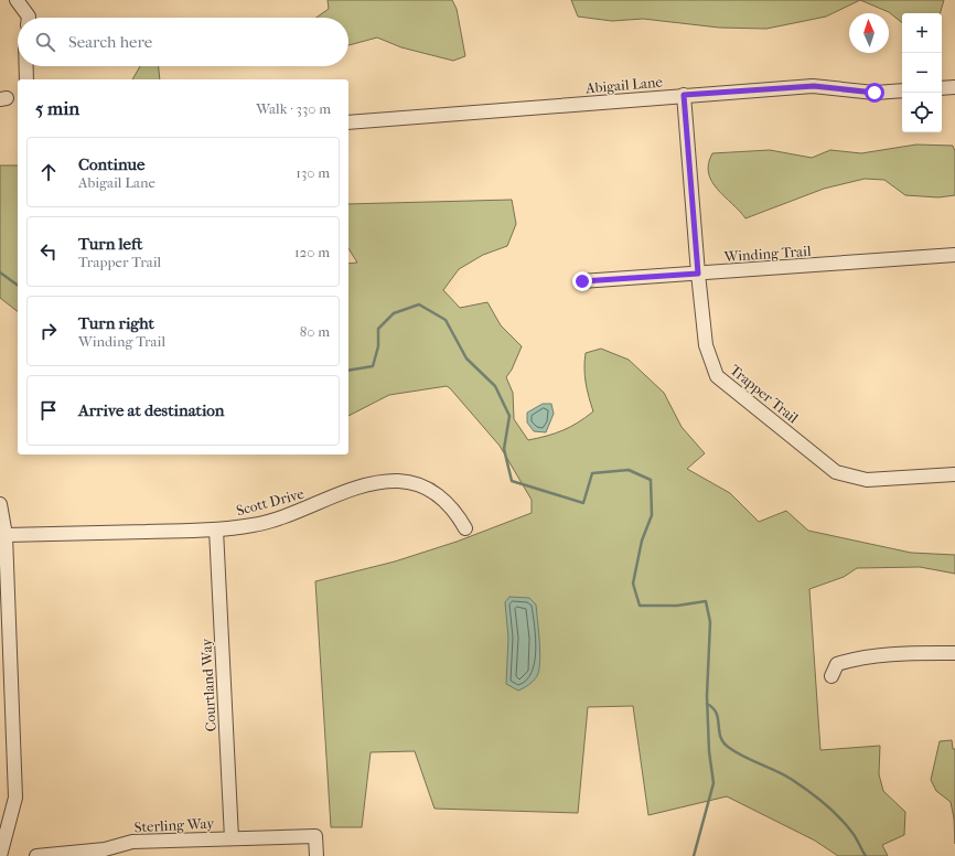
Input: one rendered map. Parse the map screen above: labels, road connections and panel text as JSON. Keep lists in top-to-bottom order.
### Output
{
  "streets": {
    "street": [
      "Abigail Lane",
      "Winding Trail",
      "Trapper Trail",
      "Scott Drive",
      "Courtland Way",
      "Sterling Way"
    ]
  },
  "crossings": [
    ["Abigail Lane", "Trapper Trail"],
    ["Winding Trail", "Trapper Trail"],
    ["Scott Drive", "Courtland Way"],
    ["Courtland Way", "Sterling Way"]
  ],
  "north": "top",
  "page": {
    "map_buttons": ["+", "−"],
    "search": "Search here",
    "heading": ["5 min", "Walk · 330 m"],
    "list": [
      ["Continue", "Abigail Lane", "130 m"],
      ["Turn left", "Trapper Trail", "120 m"],
      ["Turn right", "Winding Trail", "80 m"],
      "Arrive at destination"
    ]
  }
}
